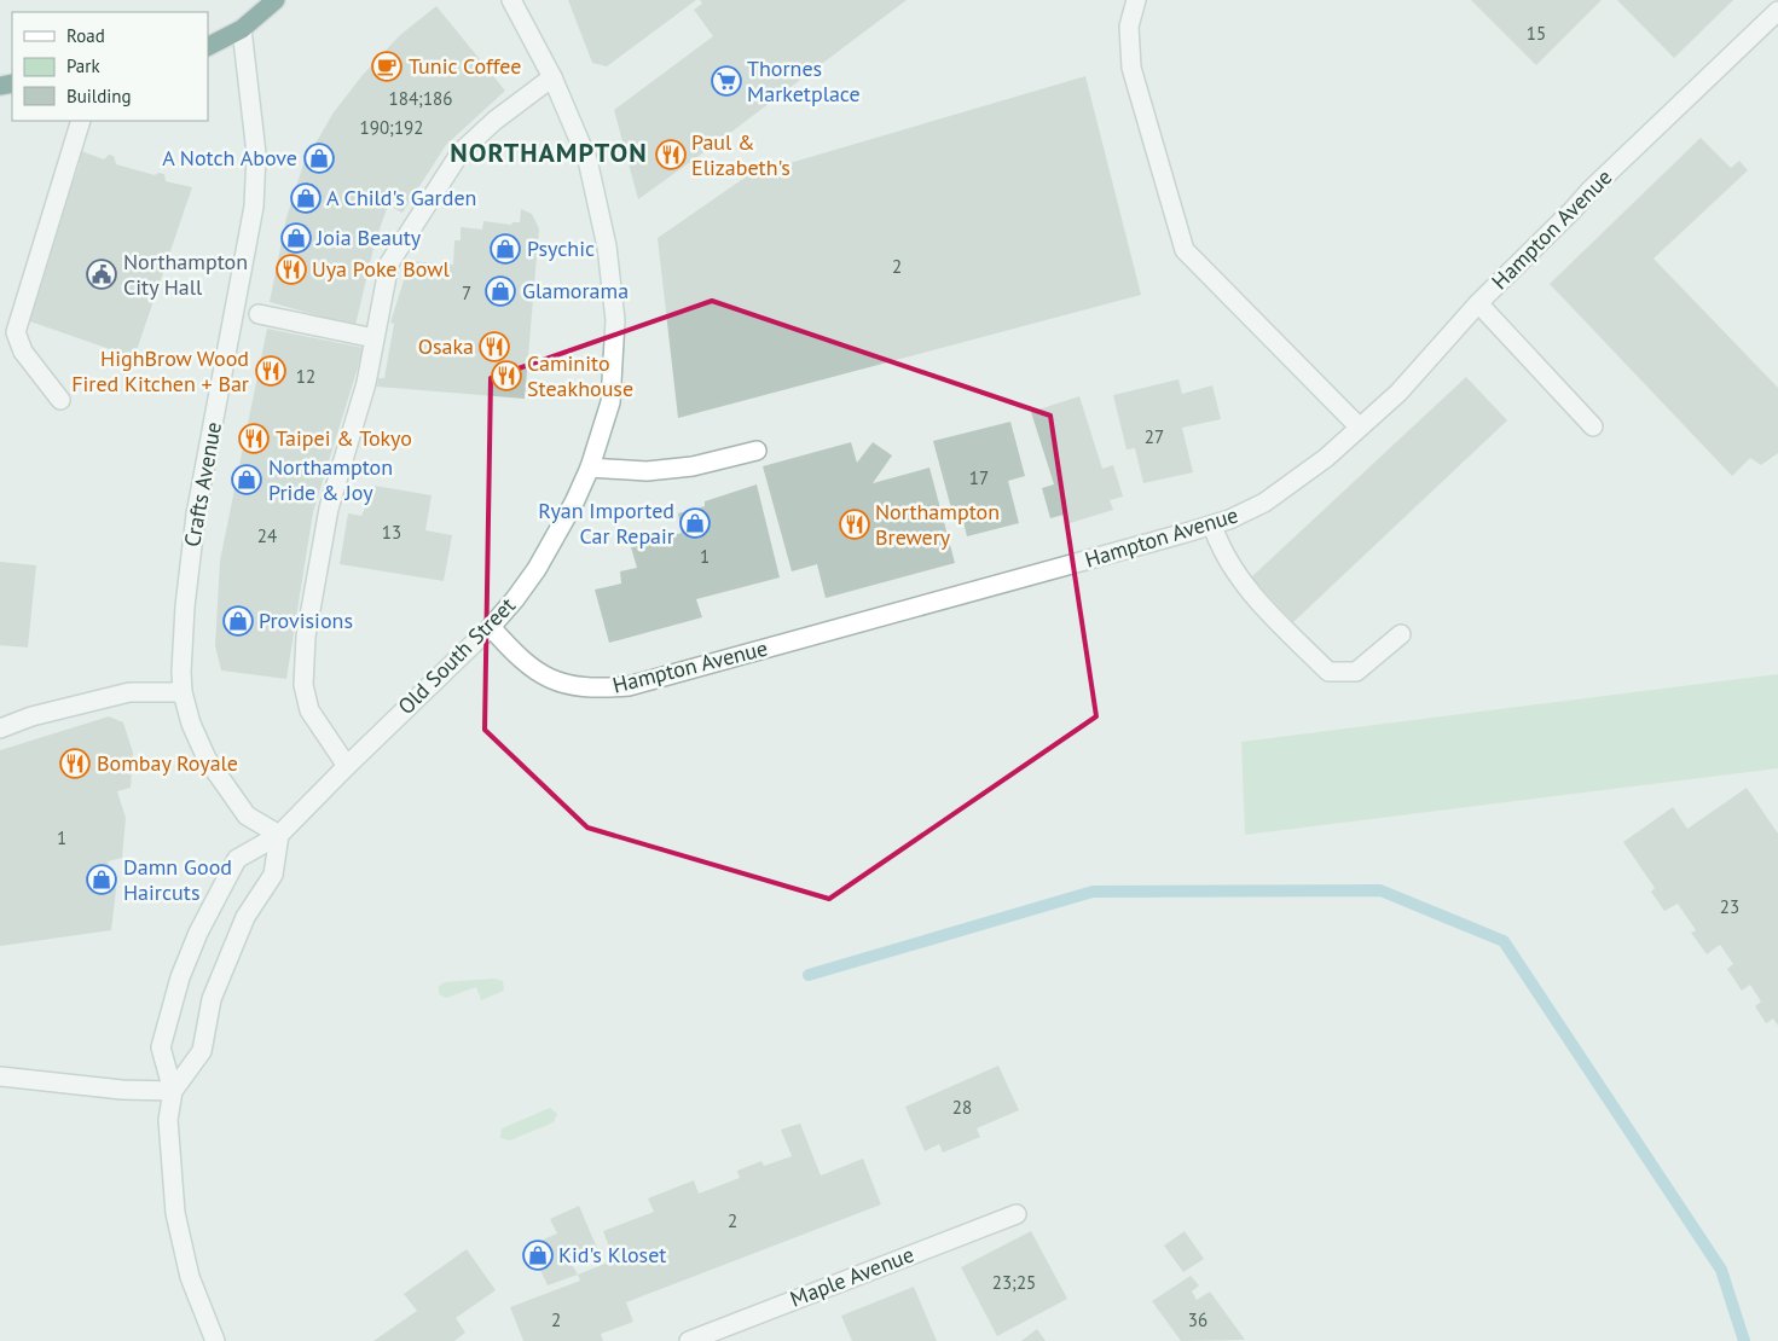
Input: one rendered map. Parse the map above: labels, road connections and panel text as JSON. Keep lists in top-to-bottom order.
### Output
{
  "streets": {
    "street": [
      "Hampton Avenue",
      "Crafts Avenue",
      "Old South Street",
      "Maple Avenue"
    ]
  },
  "crossings": [
    ["Hampton Avenue", "Old South Street"],
    ["Crafts Avenue", "Old South Street"]
  ],
  "districts": ["NORTHAMPTON"],
  "places": {
    "cafe": ["Tunic Coffee"],
    "supermarket": ["Thornes Marketplace"],
    "restaurant": [
      "Paul & Elizabeth's",
      "Uya Poke Bowl",
      "Osaka",
      "HighBrow Wood Fired Kitchen + Bar",
      "Caminito Steakhouse",
      "Taipei & Tokyo",
      "Northampton Brewery",
      "Bombay Royale"
    ],
    "shop": [
      "A Notch Above",
      "A Child's Garden",
      "Joia Beauty",
      "Psychic",
      "Glamorama",
      "Northampton Pride & Joy",
      "Ryan Imported Car Repair",
      "Provisions",
      "Damn Good Haircuts",
      "Kid's Kloset"
    ],
    "public building": ["Northampton City Hall"]
  },
  "house_numbers": [
    "15",
    "184;186",
    "190;192",
    "2",
    "7",
    "12",
    "27",
    "17",
    "13",
    "24",
    "1",
    "1",
    "23",
    "28",
    "2",
    "23;25",
    "2",
    "36"
  ],
  "legend": ["Road", "Park", "Building"]
}
